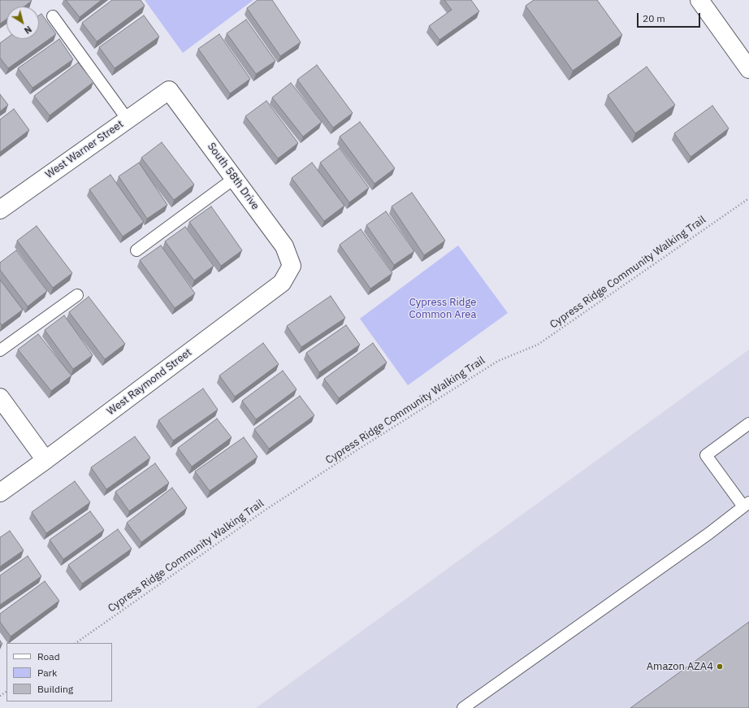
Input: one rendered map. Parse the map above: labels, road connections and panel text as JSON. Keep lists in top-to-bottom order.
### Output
{
  "streets": {
    "street": ["West Warner Street", "South 58th Drive", "West Raymond Street"],
    "path": ["Cypress Ridge Community Walking Trail"]
  },
  "crossings": [
    ["West Warner Street", "South 58th Drive"],
    ["South 58th Drive", "West Raymond Street"]
  ],
  "parks": ["Cypress Ridge Common Area"],
  "places": ["Amazon AZA4"],
  "legend": ["Road", "Park", "Building"],
  "scale_bar": "20 m",
  "north": "bottom right"
}
